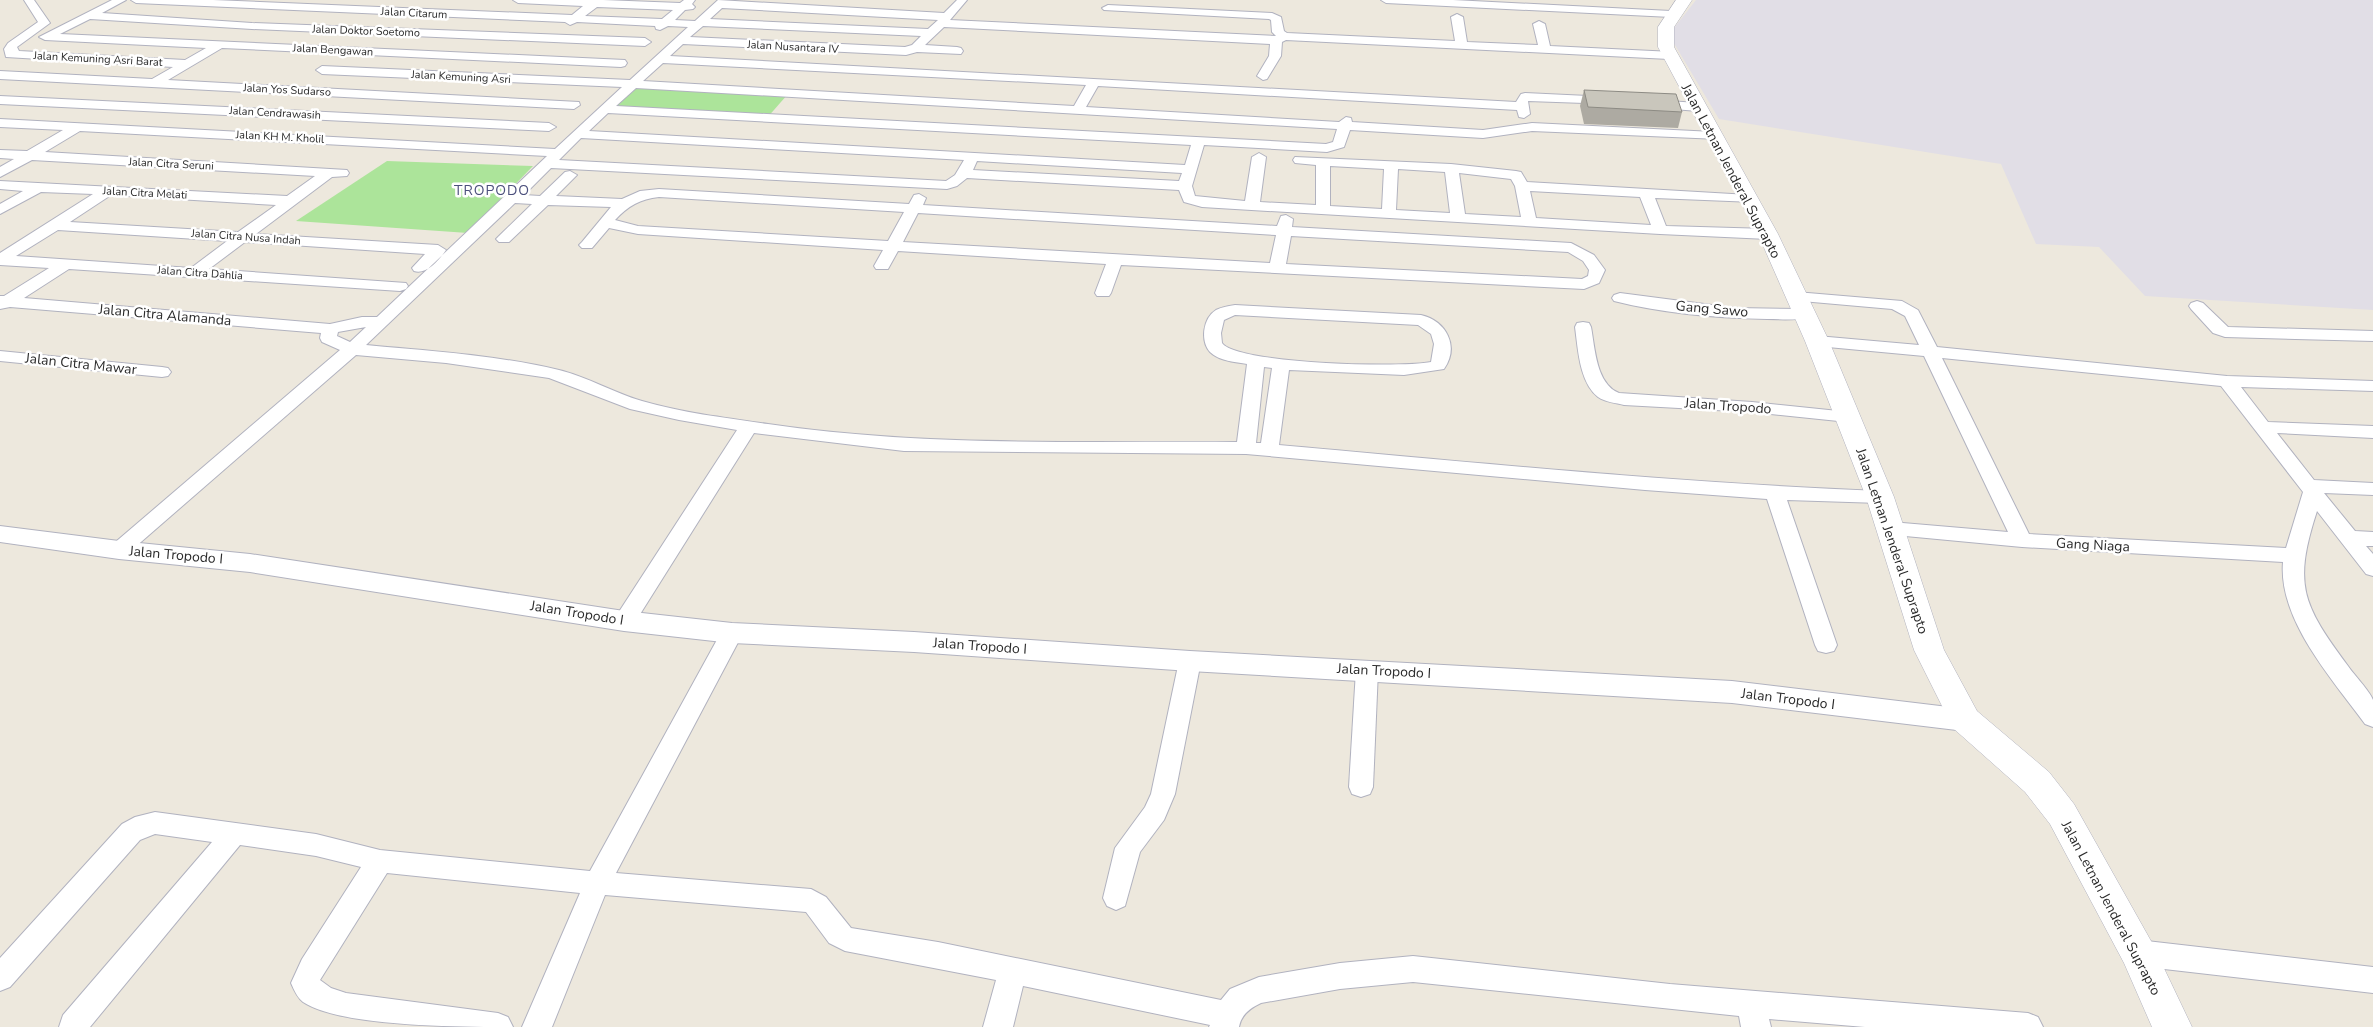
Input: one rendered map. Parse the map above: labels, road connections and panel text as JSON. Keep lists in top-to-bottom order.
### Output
{
  "streets": {
    "main road": ["Jalan Letnan Jenderal Suprapto"],
    "street": [
      "Jalan Citarum",
      "Jalan Doktor Soetomo",
      "Jalan Nusantara IV",
      "Jalan Bengawan",
      "Jalan Kemuning Asri Barat",
      "Jalan Kemuning Asri",
      "Jalan Yos Sudarso",
      "Jalan Cendrawasih",
      "Jalan KH M. Kholil",
      "Jalan Citra Seruni",
      "Jalan Citra Melati",
      "Jalan Citra Nusa Indah",
      "Jalan Citra Dahlia",
      "Gang Sawo",
      "Jalan Citra Alamanda",
      "Jalan Citra Mawar",
      "Jalan Tropodo",
      "Gang Niaga",
      "Jalan Tropodo I"
    ]
  },
  "crossings": [
    ["Jalan Citra Seruni", "Jalan Citra Melati"],
    ["Jalan Letnan Jenderal Suprapto", "Gang Sawo"],
    ["Jalan Letnan Jenderal Suprapto", "Jalan Tropodo"],
    ["Jalan Letnan Jenderal Suprapto", "Gang Niaga"],
    ["Jalan Letnan Jenderal Suprapto", "Jalan Tropodo I"],
    ["Jalan Citra Nusa Indah", "Jalan Citra Dahlia"],
    ["Gang Sawo", "Gang Niaga"]
  ],
  "districts": ["TROPODO"]
}
